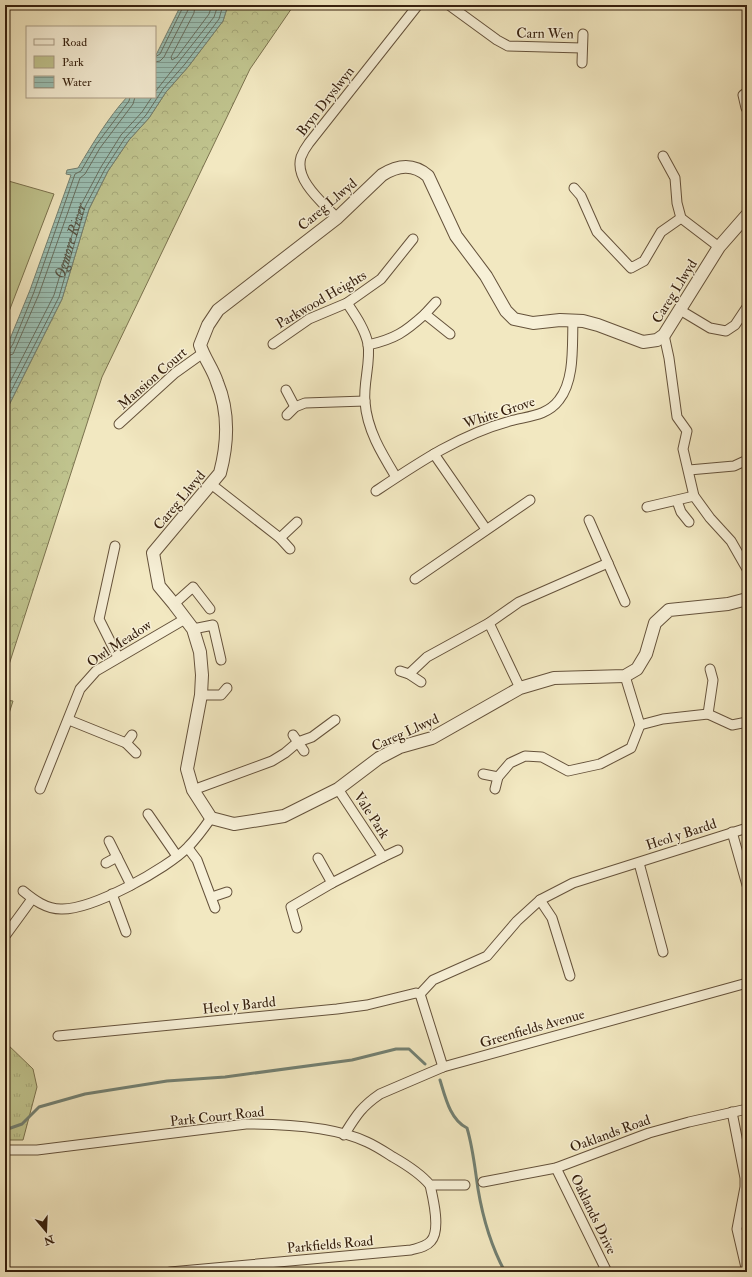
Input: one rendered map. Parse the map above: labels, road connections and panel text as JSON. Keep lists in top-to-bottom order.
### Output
{
  "streets": {
    "street": [
      "Carn Wen",
      "Bryn Dryslwyn",
      "Careg Llwyd",
      "Parkwood Heights",
      "Mansion Court",
      "White Grove",
      "Owl Meadow",
      "Vale Park",
      "Heol y Bardd",
      "Greenfields Avenue",
      "Park Court Road",
      "Oaklands Road",
      "Oaklands Drive",
      "Parkfields Road"
    ]
  },
  "crossings": [
    ["Bryn Dryslwyn", "Careg Llwyd"],
    ["Careg Llwyd", "Mansion Court"],
    ["Careg Llwyd", "White Grove"],
    ["Careg Llwyd", "Owl Meadow"],
    ["Careg Llwyd", "Vale Park"],
    ["Greenfields Avenue", "Park Court Road"],
    ["Park Court Road", "Parkfields Road"],
    ["Oaklands Road", "Oaklands Drive"]
  ],
  "water": ["Ogmore River"],
  "legend": ["Road", "Park", "Water"],
  "north": "bottom"
}
